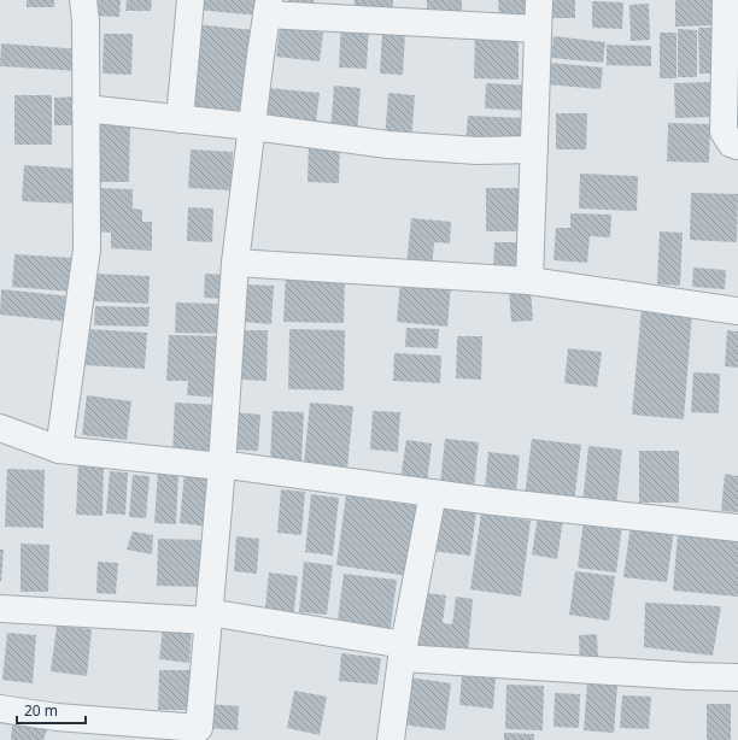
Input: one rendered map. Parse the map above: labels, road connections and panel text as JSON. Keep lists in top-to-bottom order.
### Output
{
  "scale_bar": "20 m"
}
